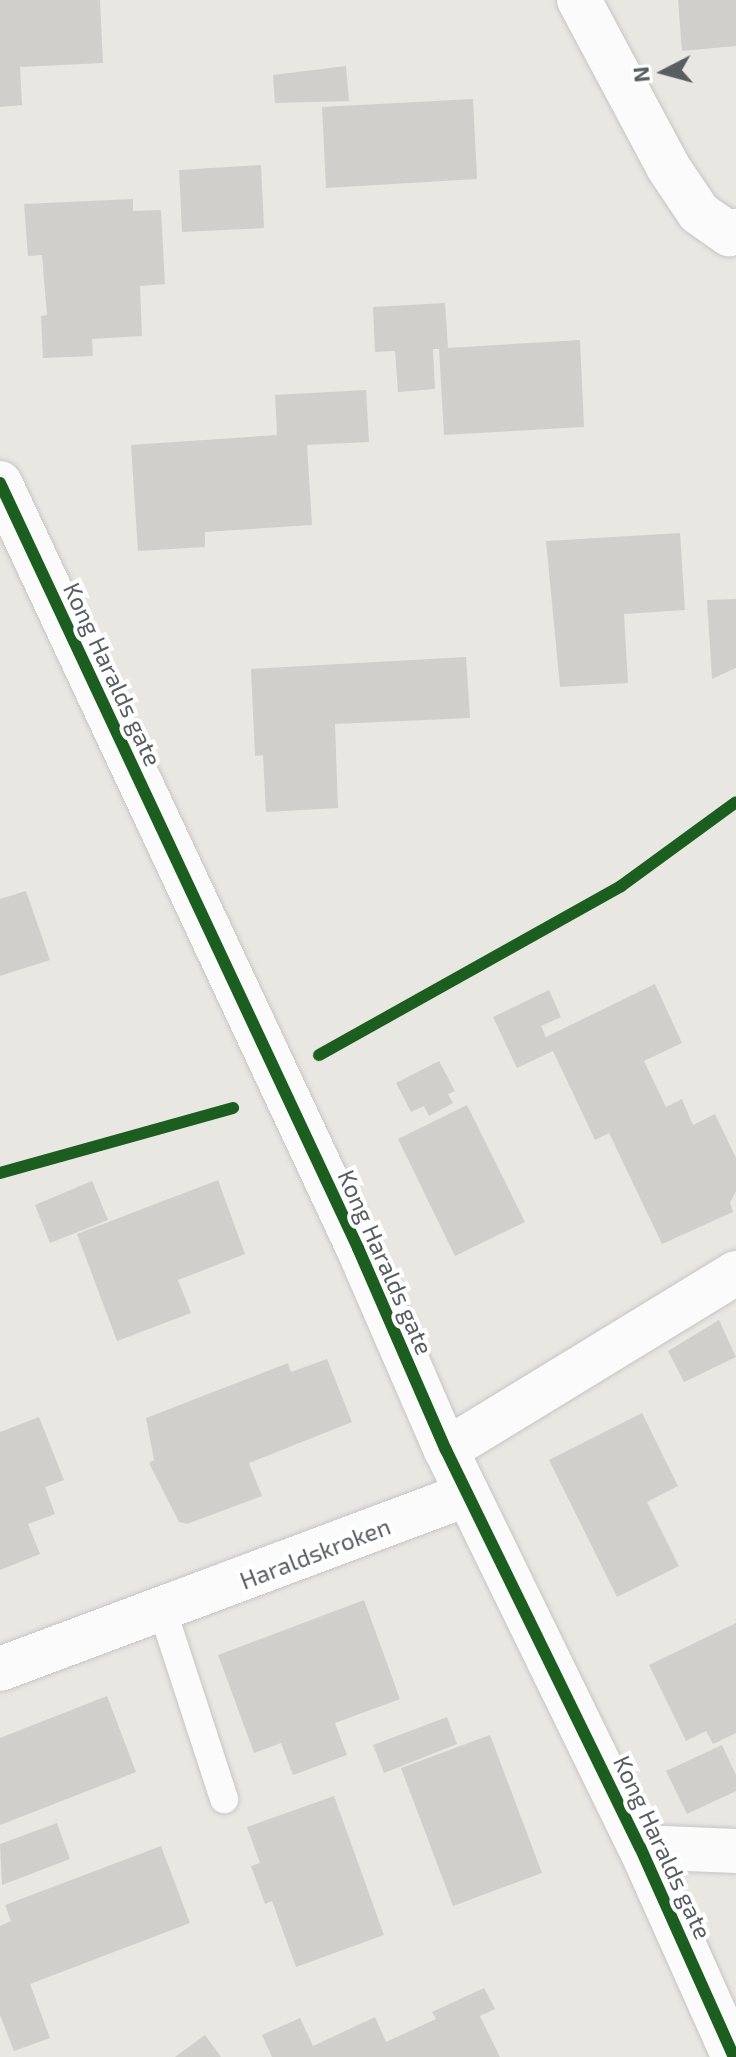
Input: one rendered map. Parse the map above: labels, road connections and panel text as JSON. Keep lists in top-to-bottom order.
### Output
{
  "streets": {
    "street": ["Kong Haralds gate", "Haraldskroken"]
  },
  "crossings": [
    ["Kong Haralds gate", "Haraldskroken"]
  ],
  "north": "left"
}
